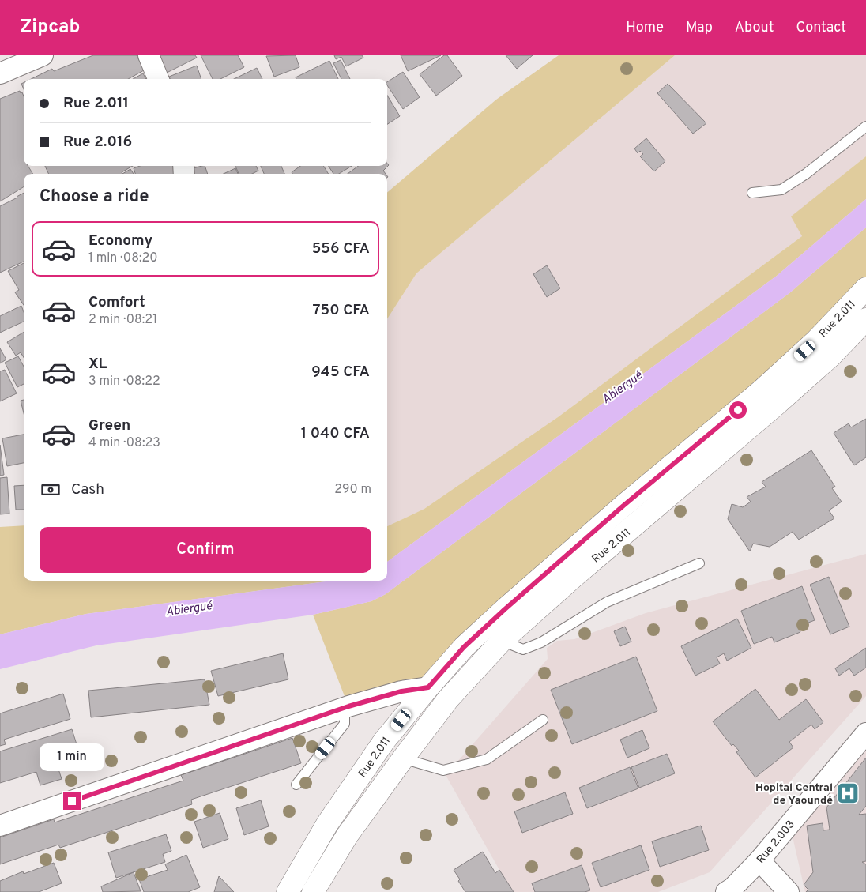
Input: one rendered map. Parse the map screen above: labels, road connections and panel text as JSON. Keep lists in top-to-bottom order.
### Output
{
  "streets": {
    "street": ["Rue 2.011", "Rue 2.003"]
  },
  "water": ["Abiergué"],
  "places": {
    "hospital": ["Hopital Central de Yaoundé"]
  },
  "page": {
    "header": "Zipcab",
    "nav": [
      "Home",
      "Map",
      "About",
      "Contact"
    ],
    "banner": ["Rue 2.011", "Rue 2.016"],
    "heading": "Choose a ride",
    "list": [
      {
        "name": "Economy",
        "note": "1 min · 08:20",
        "value": "556 CFA"
      },
      {
        "name": "Comfort",
        "note": "2 min · 08:21",
        "value": "750 CFA"
      },
      {
        "name": "XL",
        "note": "3 min · 08:22",
        "value": "945 CFA"
      },
      {
        "name": "Green",
        "note": "4 min · 08:23",
        "value": "1 040 CFA"
      }
    ],
    "pay": ["Cash", "290 m"],
    "buttons": "Confirm",
    "bubble": "1 min"
  }
}
